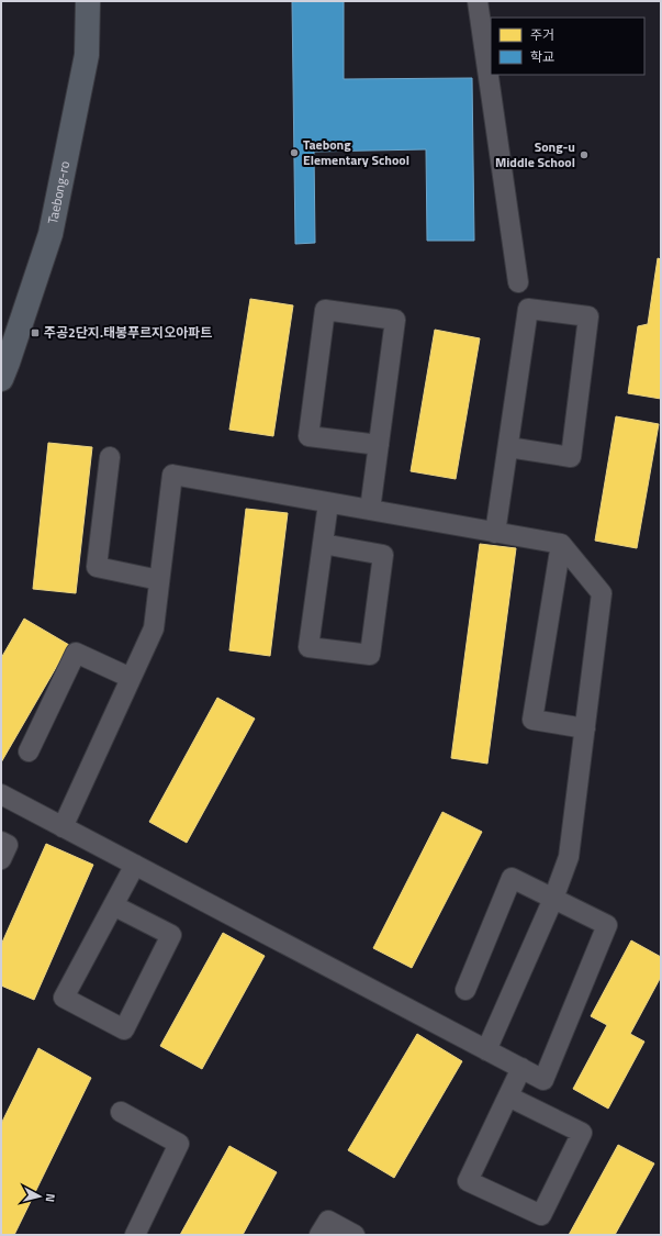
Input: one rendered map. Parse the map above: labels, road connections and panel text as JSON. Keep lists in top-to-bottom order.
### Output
{
  "streets": {
    "main road": ["Taebong-ro"]
  },
  "places": {
    "other": ["Taebong Elementary School", "Song-u Middle School"],
    "transit": ["주공2단지.태봉푸르지오아파트"]
  },
  "legend": ["주거", "학교"],
  "north": "right"
}
